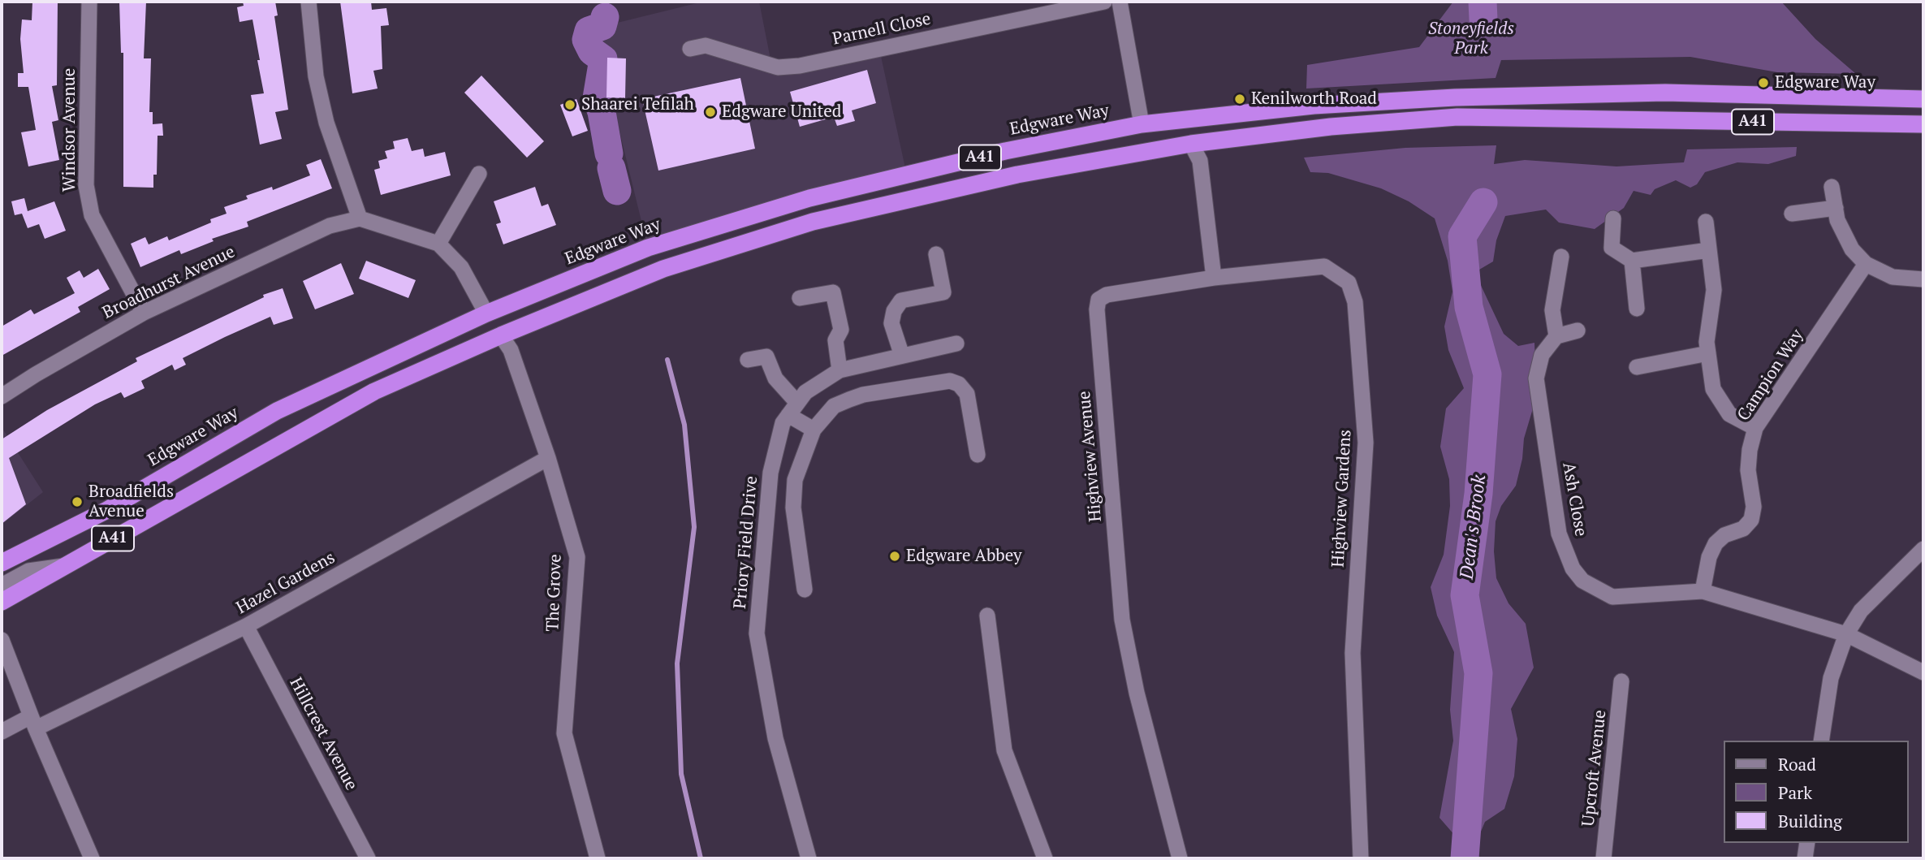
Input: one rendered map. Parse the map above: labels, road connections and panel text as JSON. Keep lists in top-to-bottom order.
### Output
{
  "streets": {
    "highway": ["Edgware Way", "A41"],
    "street": [
      "Parnell Close",
      "Windsor Avenue",
      "Broadhurst Avenue",
      "Campion Way",
      "Highview Avenue",
      "Highview Gardens",
      "Ash Close",
      "Priory Field Drive",
      "Hazel Gardens",
      "The Grove",
      "Hillcrest Avenue",
      "Upcroft Avenue"
    ]
  },
  "crossings": [
    ["A41", "The Grove"],
    ["Windsor Avenue", "Broadhurst Avenue"],
    ["Campion Way", "Ash Close"],
    ["Highview Avenue", "Highview Gardens"],
    ["Hazel Gardens", "The Grove"],
    ["Hazel Gardens", "Hillcrest Avenue"]
  ],
  "water": ["Dean's Brook"],
  "parks": ["Stoneyfields Park"],
  "places": [
    "Edgware Way",
    "Kenilworth Road",
    "Shaarei Tefilah",
    "Edgware United",
    "Broadfields Avenue",
    "Edgware Abbey"
  ],
  "legend": ["Road", "Park", "Building"]
}
